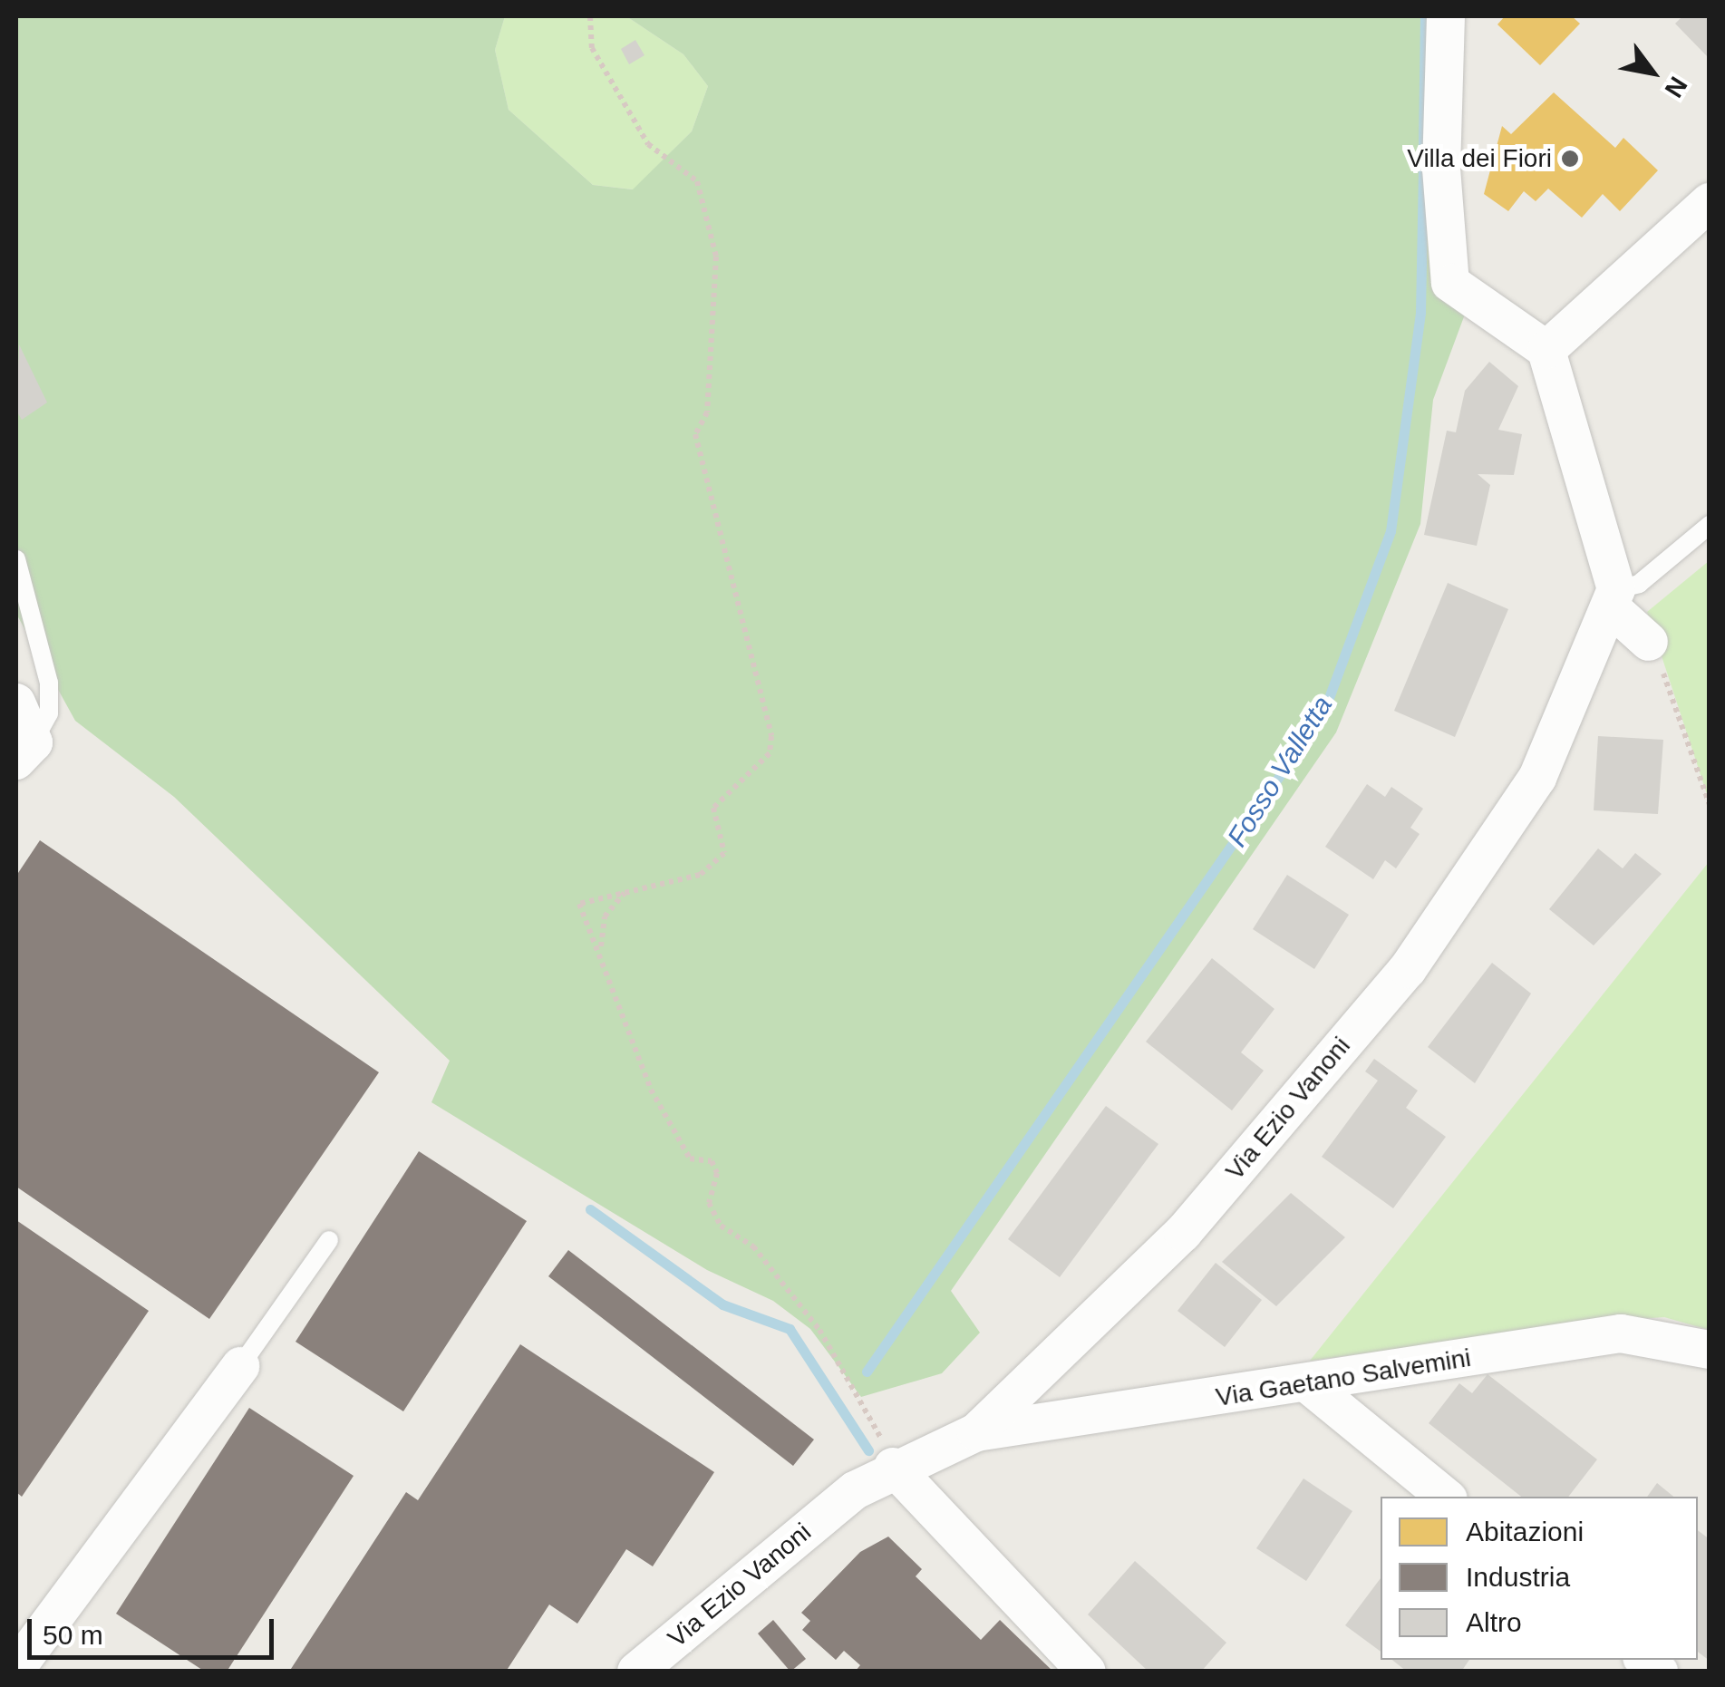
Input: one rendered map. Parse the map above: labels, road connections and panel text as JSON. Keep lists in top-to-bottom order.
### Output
{
  "streets": {
    "street": ["Via Ezio Vanoni", "Via Gaetano Salvemini"]
  },
  "crossings": [
    ["Via Ezio Vanoni", "Via Gaetano Salvemini"]
  ],
  "water": ["Fosso Valletta"],
  "places": ["Villa dei Fiori"],
  "legend": ["Abitazioni", "Industria", "Altro"],
  "scale_bar": "50 m",
  "north": "bottom right"
}
